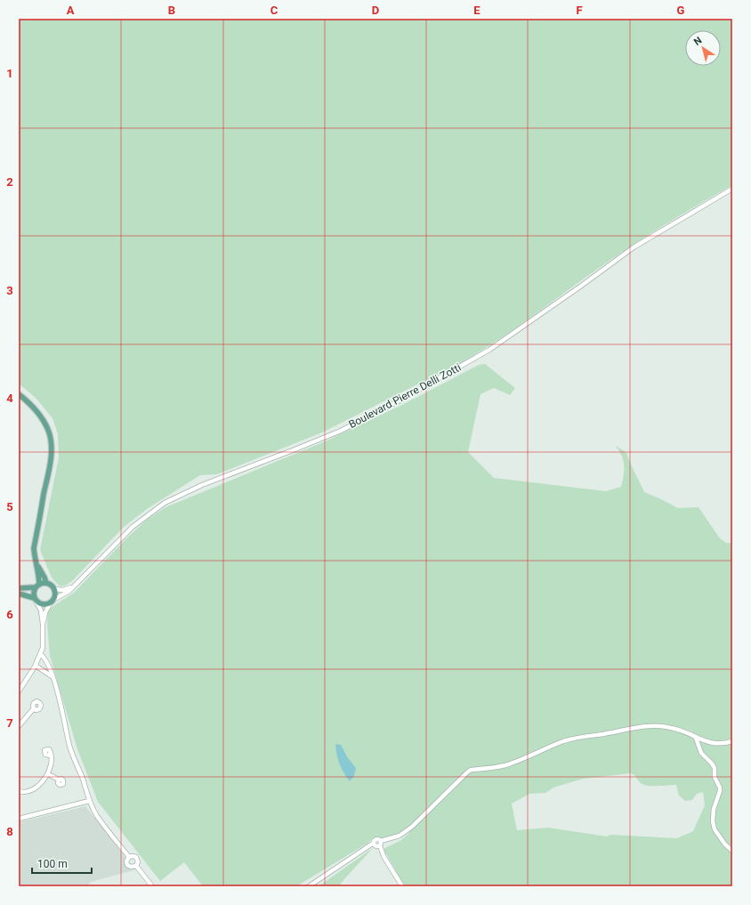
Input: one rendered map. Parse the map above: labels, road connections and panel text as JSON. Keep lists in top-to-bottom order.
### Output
{
  "streets": {
    "street": ["Boulevard Pierre Delli Zotti"]
  },
  "scale_bar": "100 m",
  "north": "top left",
  "grid": {
    "columns": [
      "A",
      "B",
      "C",
      "D",
      "E",
      "F",
      "G"
    ],
    "rows": [
      "1",
      "2",
      "3",
      "4",
      "5",
      "6",
      "7",
      "8"
    ]
  }
}
